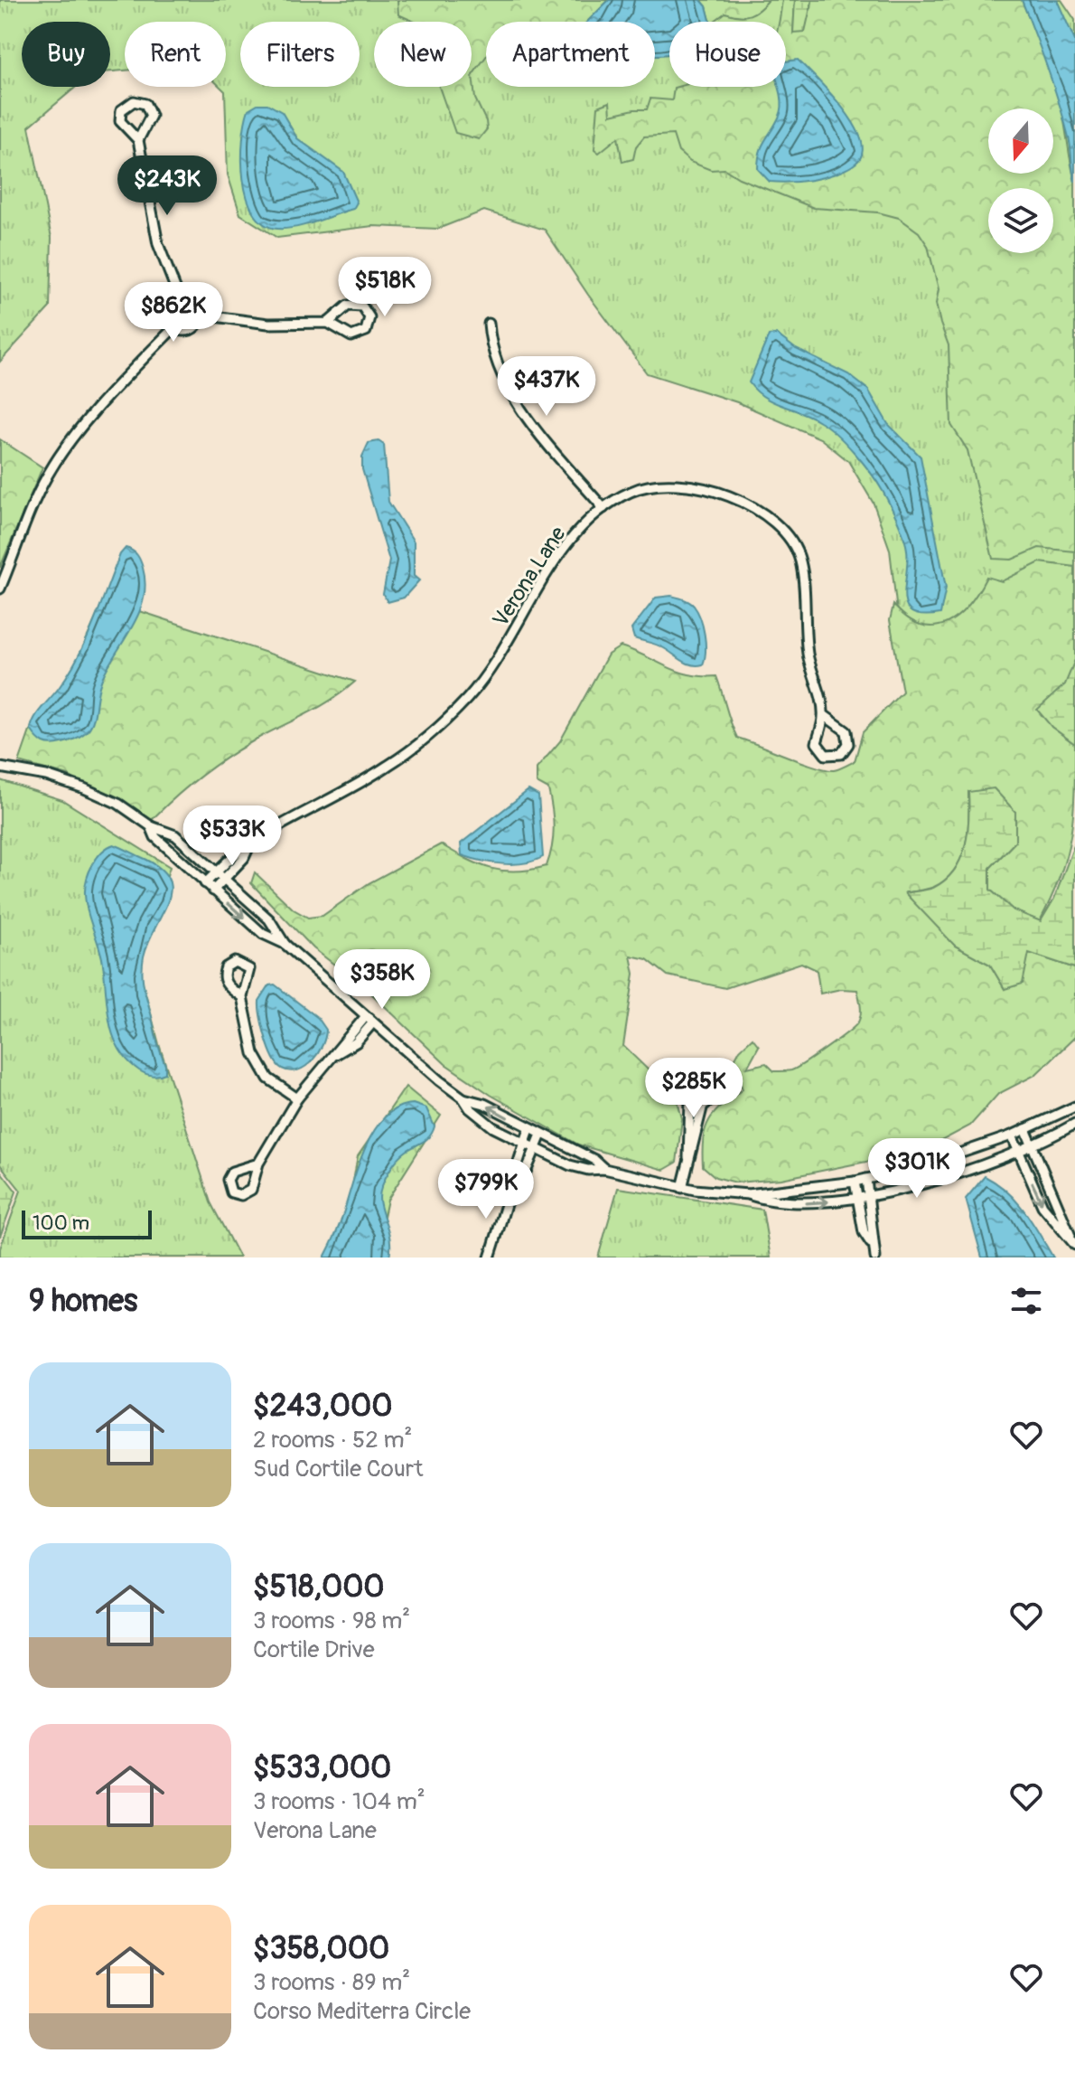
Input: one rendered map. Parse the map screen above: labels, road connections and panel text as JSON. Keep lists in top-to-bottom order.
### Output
{
  "streets": {
    "street": ["Verona Lane"]
  },
  "scale_bar": "100 m",
  "north": "bottom",
  "page": {
    "chip": [
      "Buy",
      "Rent",
      "Filters",
      "New",
      "Apartment",
      "House"
    ],
    "price": [
      "$243K",
      "$518K",
      "$862K",
      "$437K",
      "$533K",
      "$358K",
      "$285K",
      "$301K",
      "$799K"
    ],
    "scale": "100 m",
    "heading": "9 homes",
    "list": [
      {
        "name": "$243,000",
        "note": "2 rooms · 52 m² · Sud Cortile Court"
      },
      {
        "name": "$518,000",
        "note": "3 rooms · 98 m² · Cortile Drive"
      },
      {
        "name": "$533,000",
        "note": "3 rooms · 104 m² · Verona Lane"
      },
      {
        "name": "$358,000",
        "note": "3 rooms · 89 m² · Corso Mediterra Circle"
      }
    ]
  }
}
